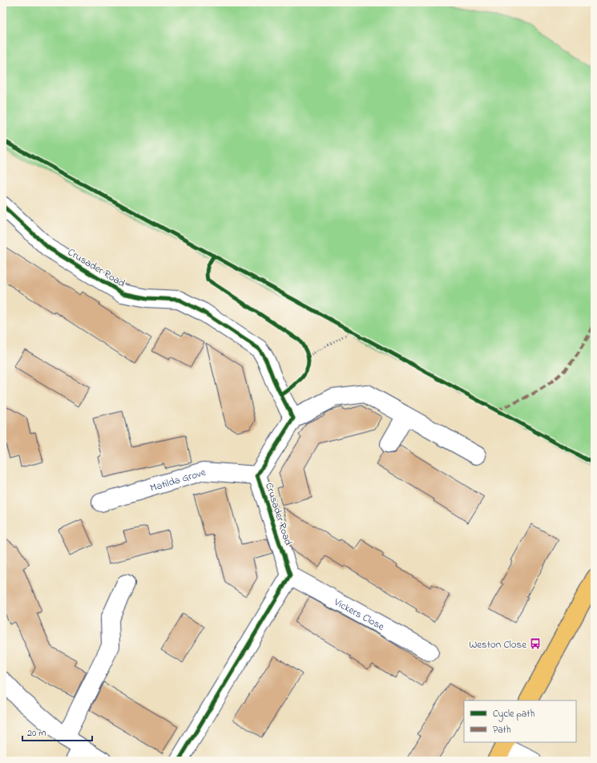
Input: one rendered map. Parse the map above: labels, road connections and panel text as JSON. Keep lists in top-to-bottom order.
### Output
{
  "streets": {
    "street": ["Crusader Road", "Matilda Grove", "Vickers Close"]
  },
  "crossings": [
    ["Crusader Road", "Matilda Grove"],
    ["Crusader Road", "Vickers Close"]
  ],
  "places": {
    "bus stop": ["Weston Close"]
  },
  "legend": ["Cycle path", "Path"],
  "scale_bar": "20 m"
}
